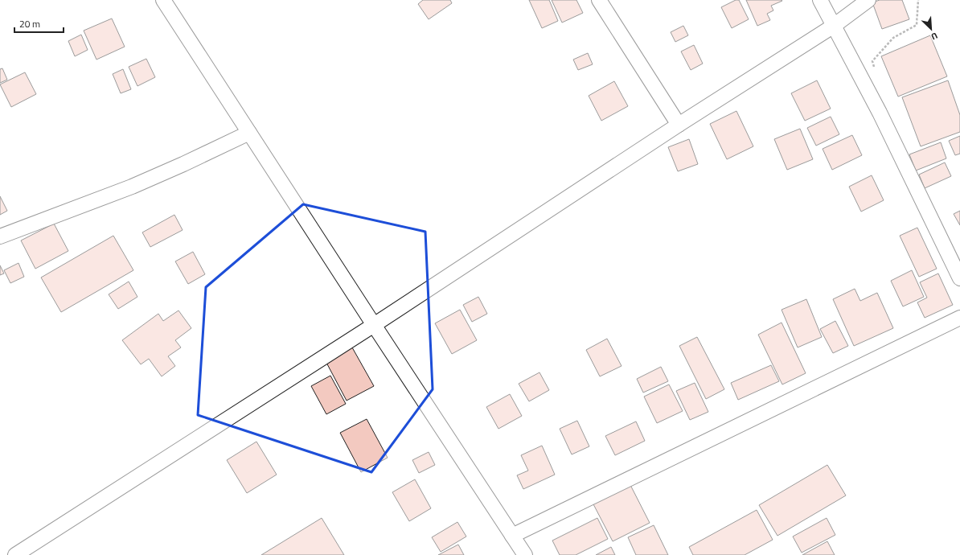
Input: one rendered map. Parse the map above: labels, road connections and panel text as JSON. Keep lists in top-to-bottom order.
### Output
{
  "scale_bar": "20 m",
  "north": "bottom right"
}
